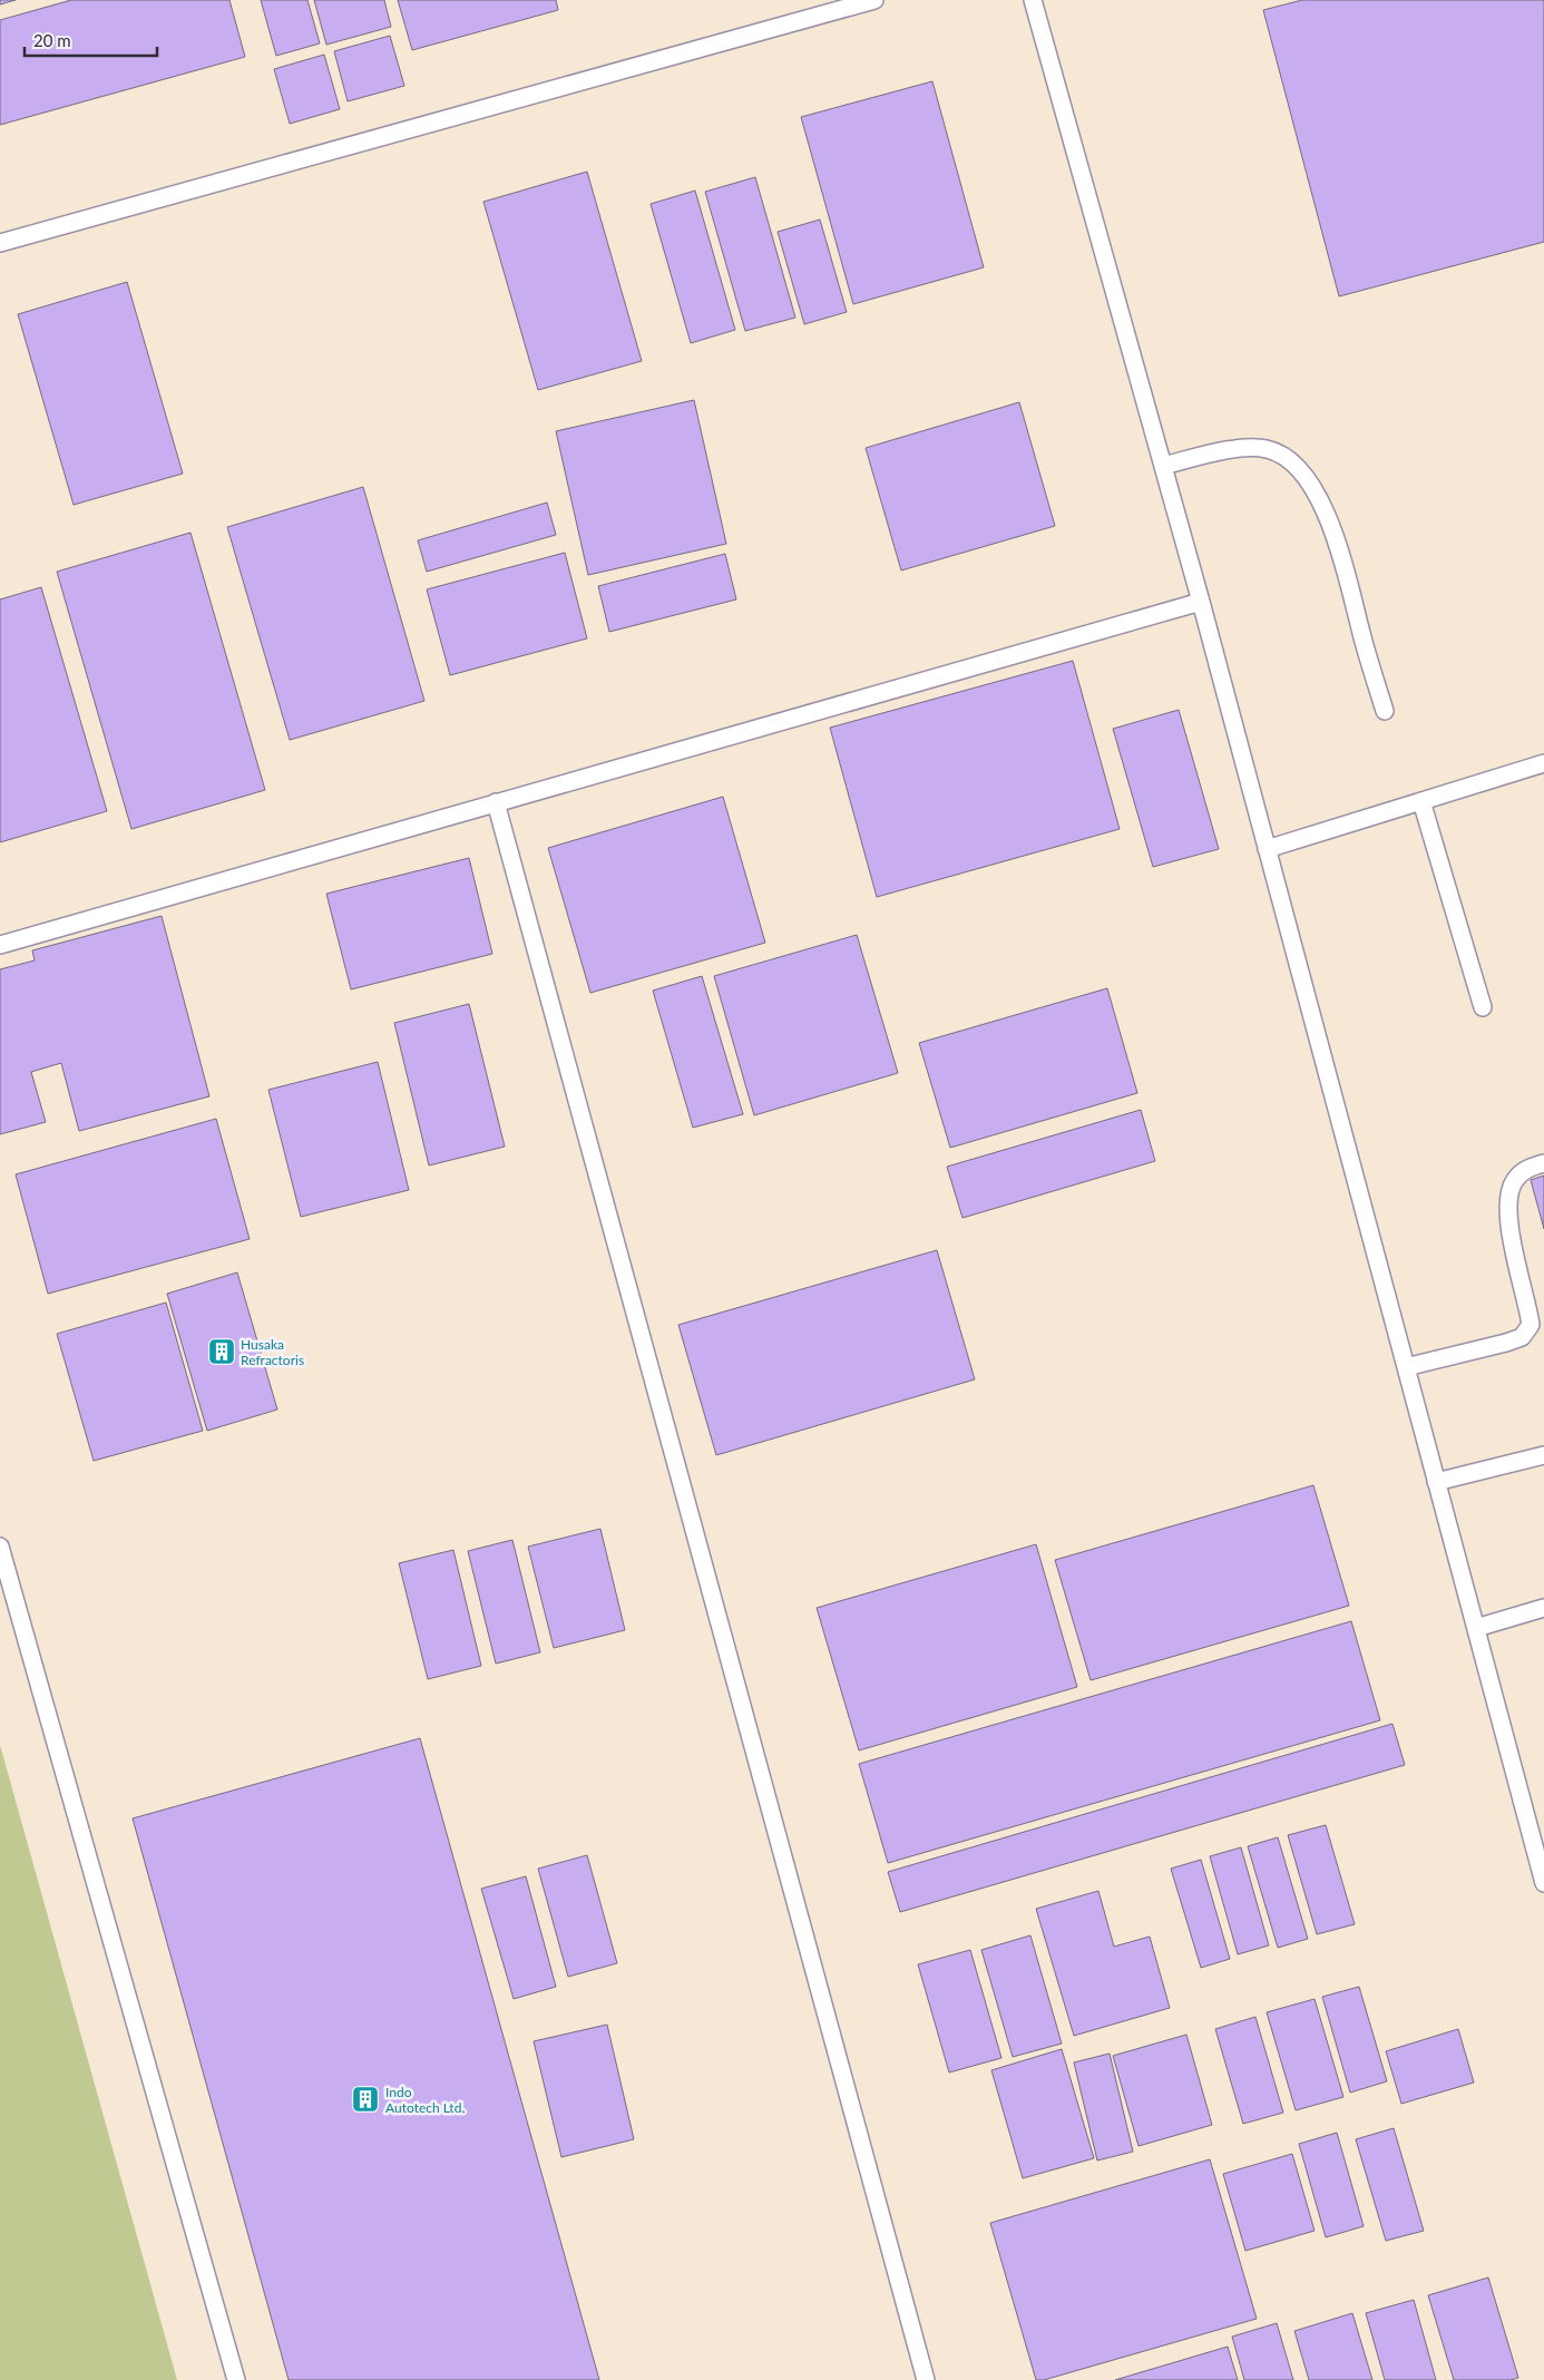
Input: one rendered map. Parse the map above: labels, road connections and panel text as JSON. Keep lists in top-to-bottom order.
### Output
{
  "places": {
    "building": ["Husaka Refractoris", "Indo Autotech Ltd."]
  },
  "scale_bar": "20 m"
}
